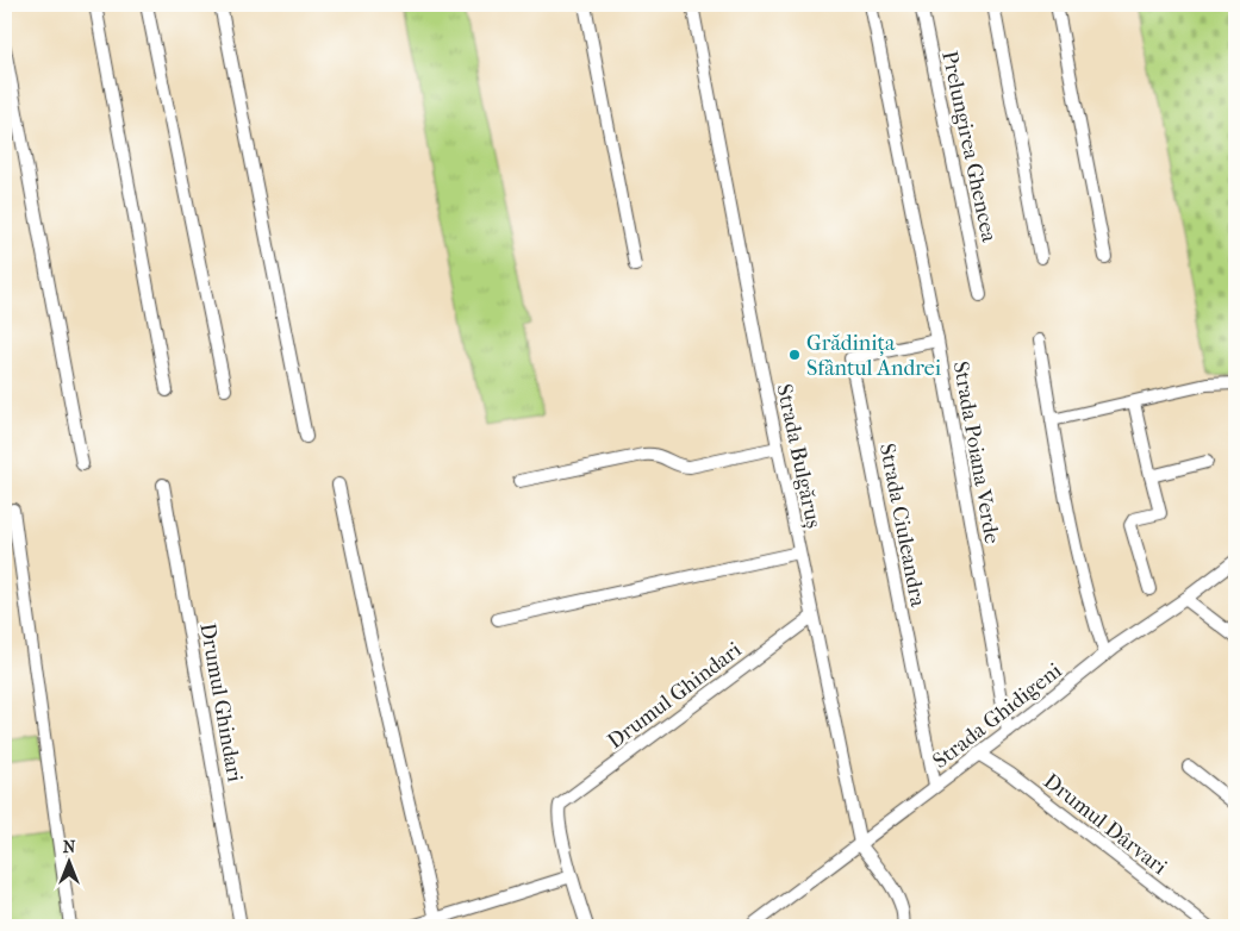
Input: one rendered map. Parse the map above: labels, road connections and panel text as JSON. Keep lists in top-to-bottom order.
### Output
{
  "streets": {
    "street": [
      "Prelungirea Ghencea",
      "Strada Poiana Verde",
      "Strada Bulgăruș",
      "Strada Ciuleandra",
      "Drumul Ghindari",
      "Strada Ghidigeni",
      "Drumul Dârvari"
    ]
  },
  "crossings": [
    ["Strada Poiana Verde", "Strada Ciuleandra"],
    ["Strada Poiana Verde", "Strada Ghidigeni"],
    ["Strada Bulgăruș", "Drumul Ghindari"],
    ["Strada Bulgăruș", "Strada Ghidigeni"],
    ["Strada Ciuleandra", "Strada Ghidigeni"],
    ["Strada Ghidigeni", "Drumul Dârvari"]
  ],
  "places": ["Grădinița Sfântul Andrei"],
  "north": "top"
}
